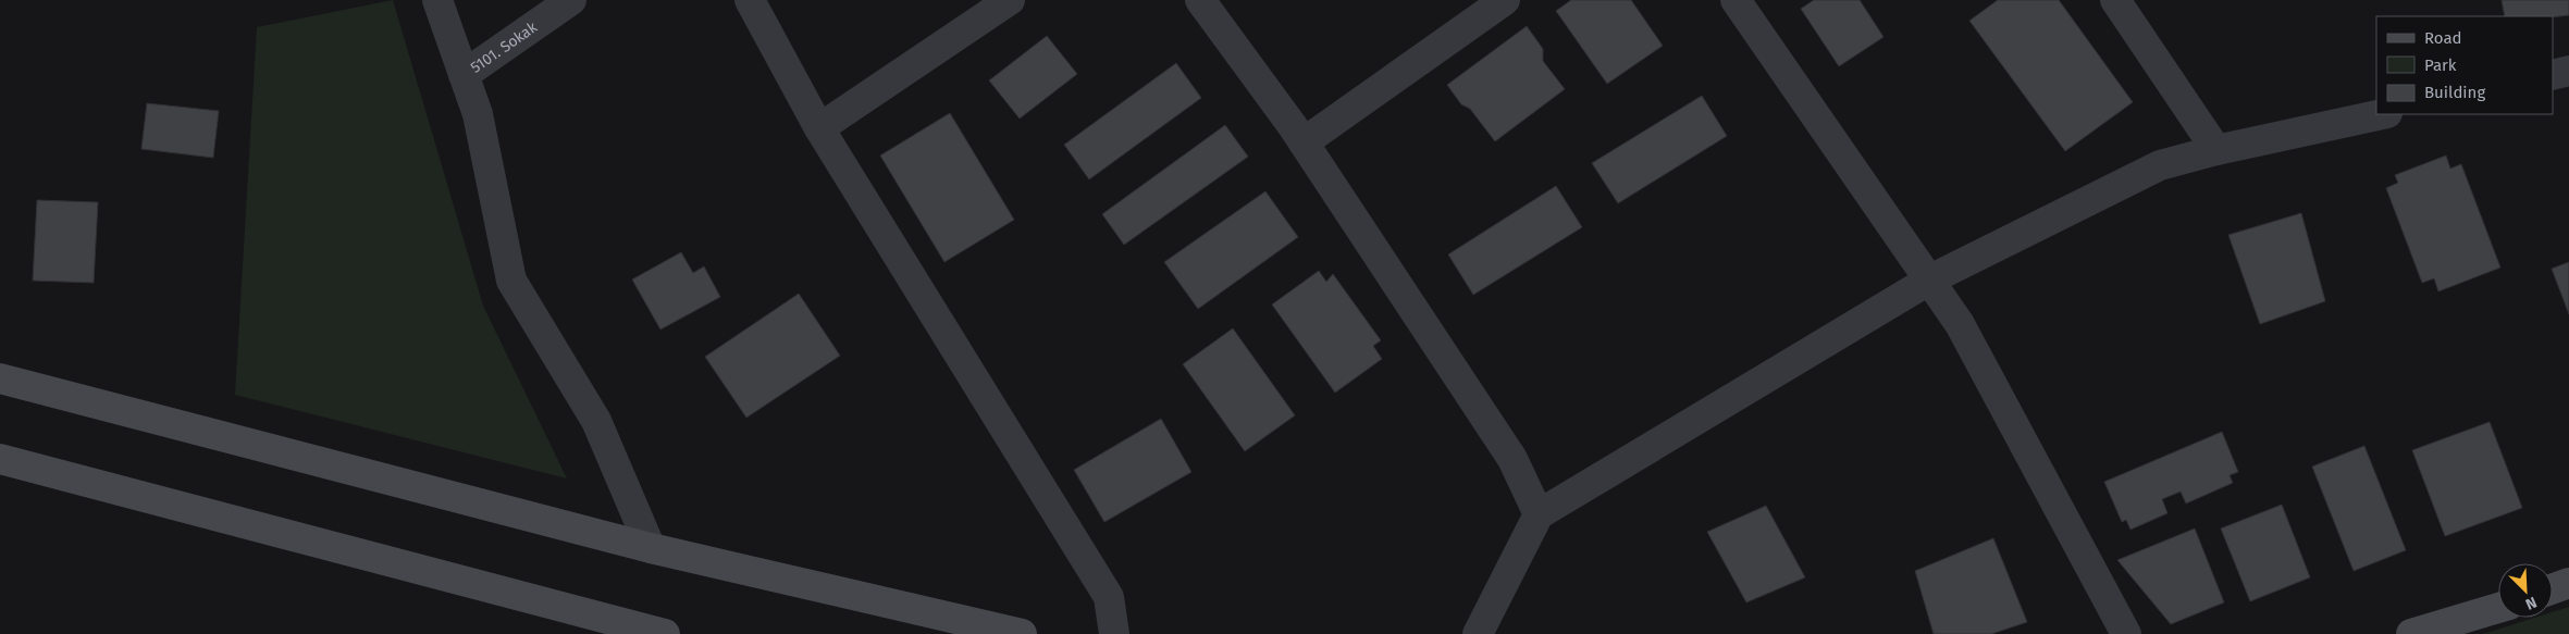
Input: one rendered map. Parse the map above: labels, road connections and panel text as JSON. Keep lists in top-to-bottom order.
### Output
{
  "streets": {
    "street": ["5101. Sokak"]
  },
  "legend": ["Road", "Park", "Building"],
  "north": "bottom right"
}
